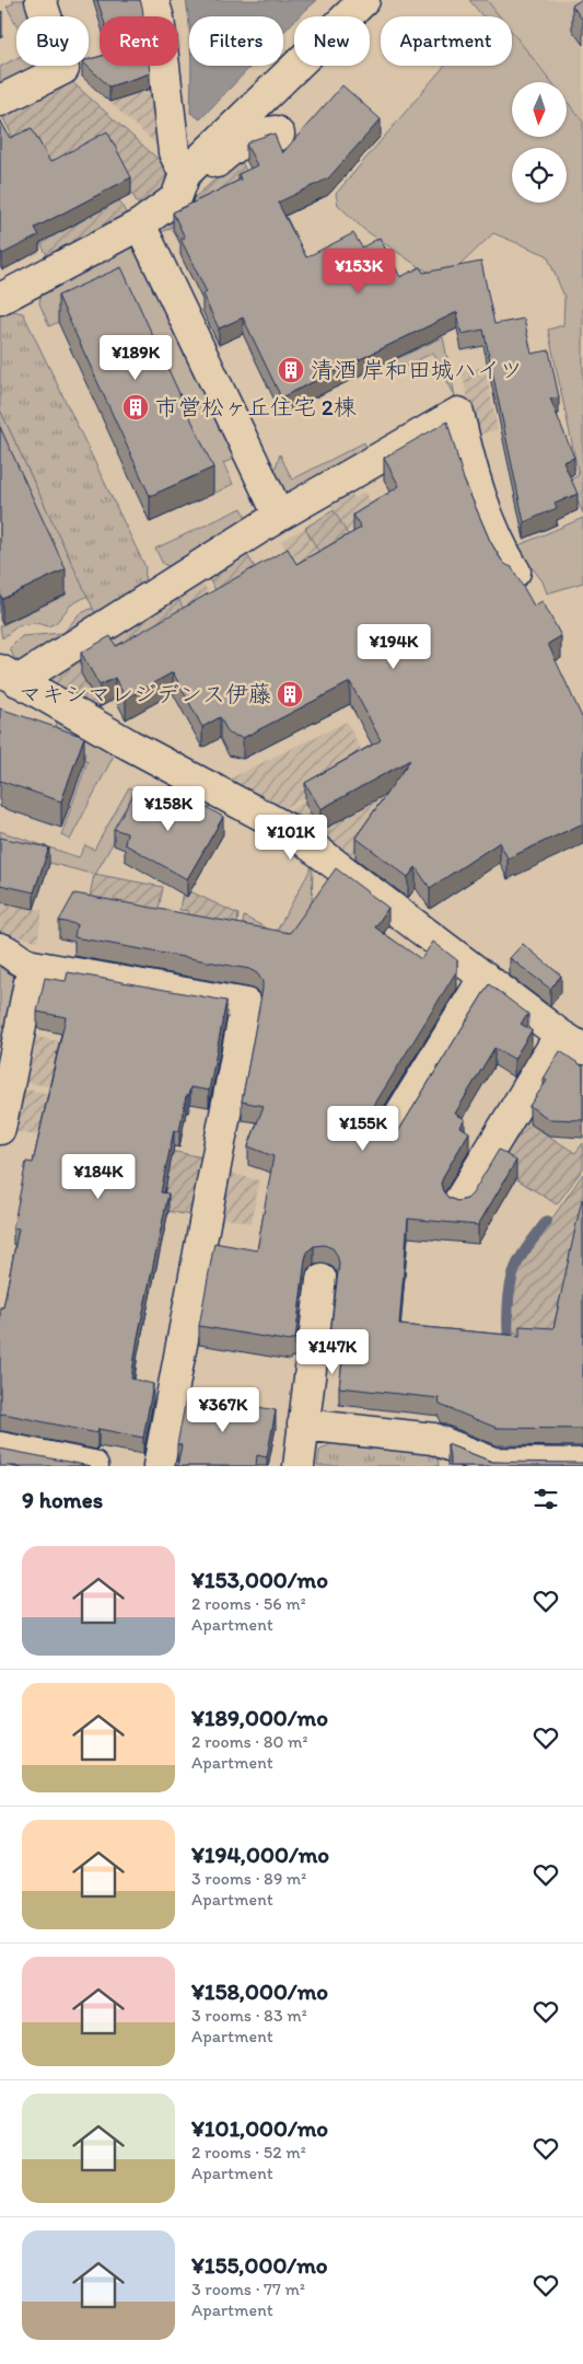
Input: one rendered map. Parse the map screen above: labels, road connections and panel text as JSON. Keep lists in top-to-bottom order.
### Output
{
  "places": {
    "building": ["清酒 岸和田城ハイツ", "市営松ヶ丘住宅 2棟", "マキシマレジデンス伊藤"]
  },
  "north": "bottom",
  "page": {
    "chip": [
      "Buy",
      "Rent",
      "Filters",
      "New",
      "Apartment"
    ],
    "price": [
      "¥153K",
      "¥189K",
      "¥194K",
      "¥158K",
      "¥101K",
      "¥155K",
      "¥184K",
      "¥147K",
      "¥367K"
    ],
    "heading": "9 homes",
    "list": [
      {
        "name": "¥153,000/mo",
        "note": "2 rooms · 56 m² · Apartment"
      },
      {
        "name": "¥189,000/mo",
        "note": "2 rooms · 80 m² · Apartment"
      },
      {
        "name": "¥194,000/mo",
        "note": "3 rooms · 89 m² · Apartment"
      },
      {
        "name": "¥158,000/mo",
        "note": "3 rooms · 83 m² · Apartment"
      },
      {
        "name": "¥101,000/mo",
        "note": "2 rooms · 52 m² · Apartment"
      },
      {
        "name": "¥155,000/mo",
        "note": "3 rooms · 77 m² · Apartment"
      }
    ]
  }
}
